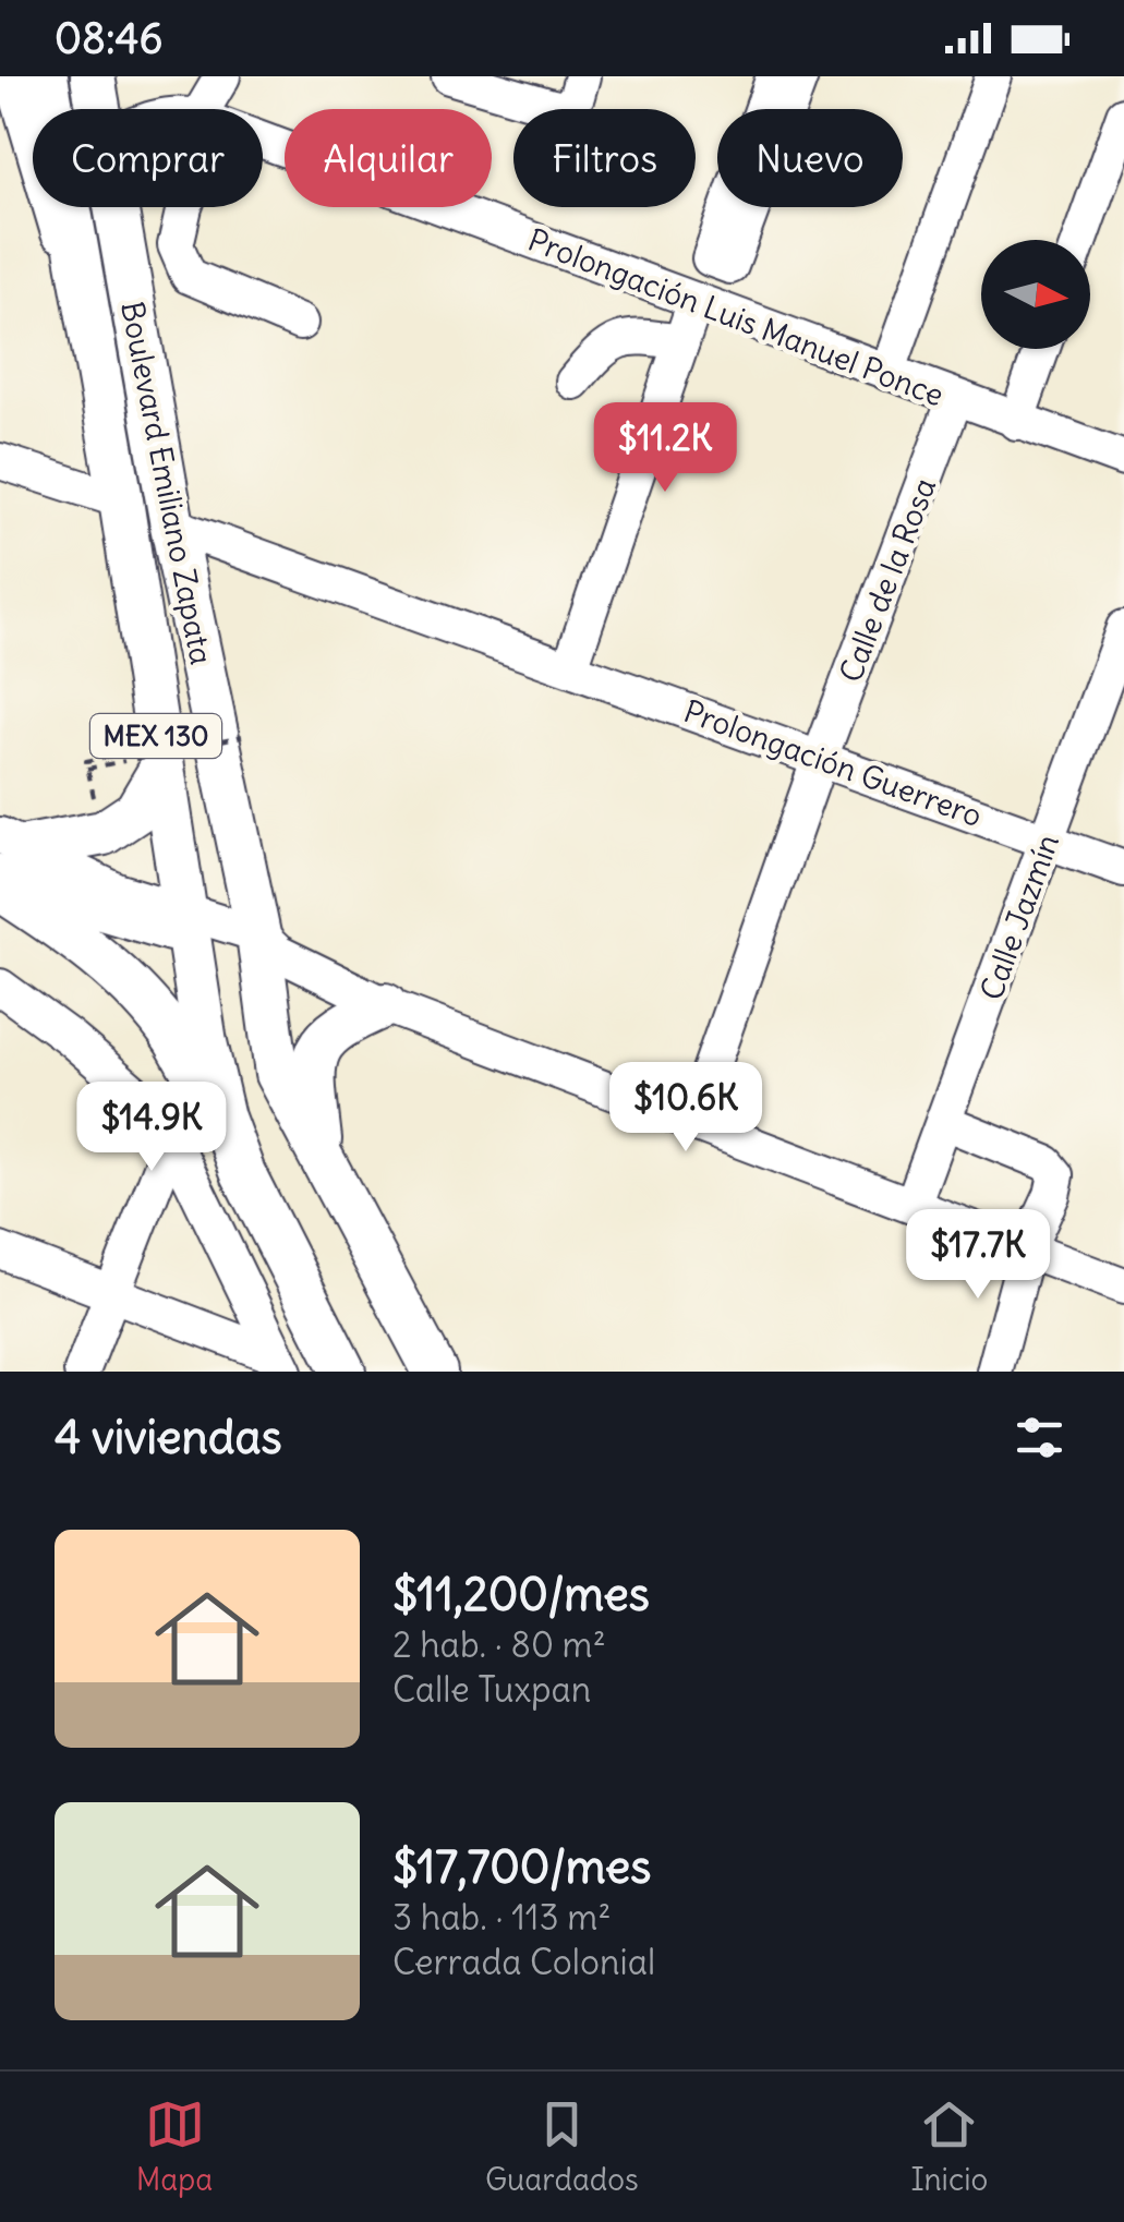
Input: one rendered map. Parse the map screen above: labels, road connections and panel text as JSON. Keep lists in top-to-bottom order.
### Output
{
  "streets": {
    "main road": ["Boulevard Emiliano Zapata", "MEX 130"],
    "street": [
      "Prolongación Luis Manuel Ponce",
      "Calle de la Rosa",
      "Prolongación Guerrero",
      "Calle Jazmín"
    ]
  },
  "crossings": [
    ["Prolongación Luis Manuel Ponce", "Calle de la Rosa"],
    ["Boulevard Emiliano Zapata", "Prolongación Guerrero"],
    ["Calle de la Rosa", "Prolongación Guerrero"],
    ["Prolongación Guerrero", "Calle Jazmín"]
  ],
  "north": "right",
  "page": {
    "status": "08:46",
    "chip": [
      "Comprar",
      "Alquilar",
      "Filtros",
      "Nuevo"
    ],
    "price": [
      "$11.2K",
      "$10.6K",
      "$14.9K",
      "$17.7K"
    ],
    "heading": "4 viviendas",
    "list": [
      {
        "name": "$11,200/mes",
        "note": "2 hab. · 80 m² · Calle Tuxpan"
      },
      {
        "name": "$17,700/mes",
        "note": "3 hab. · 113 m² · Cerrada Colonial"
      }
    ],
    "tabs": ["Mapa", "Guardados", "Inicio"]
  }
}
